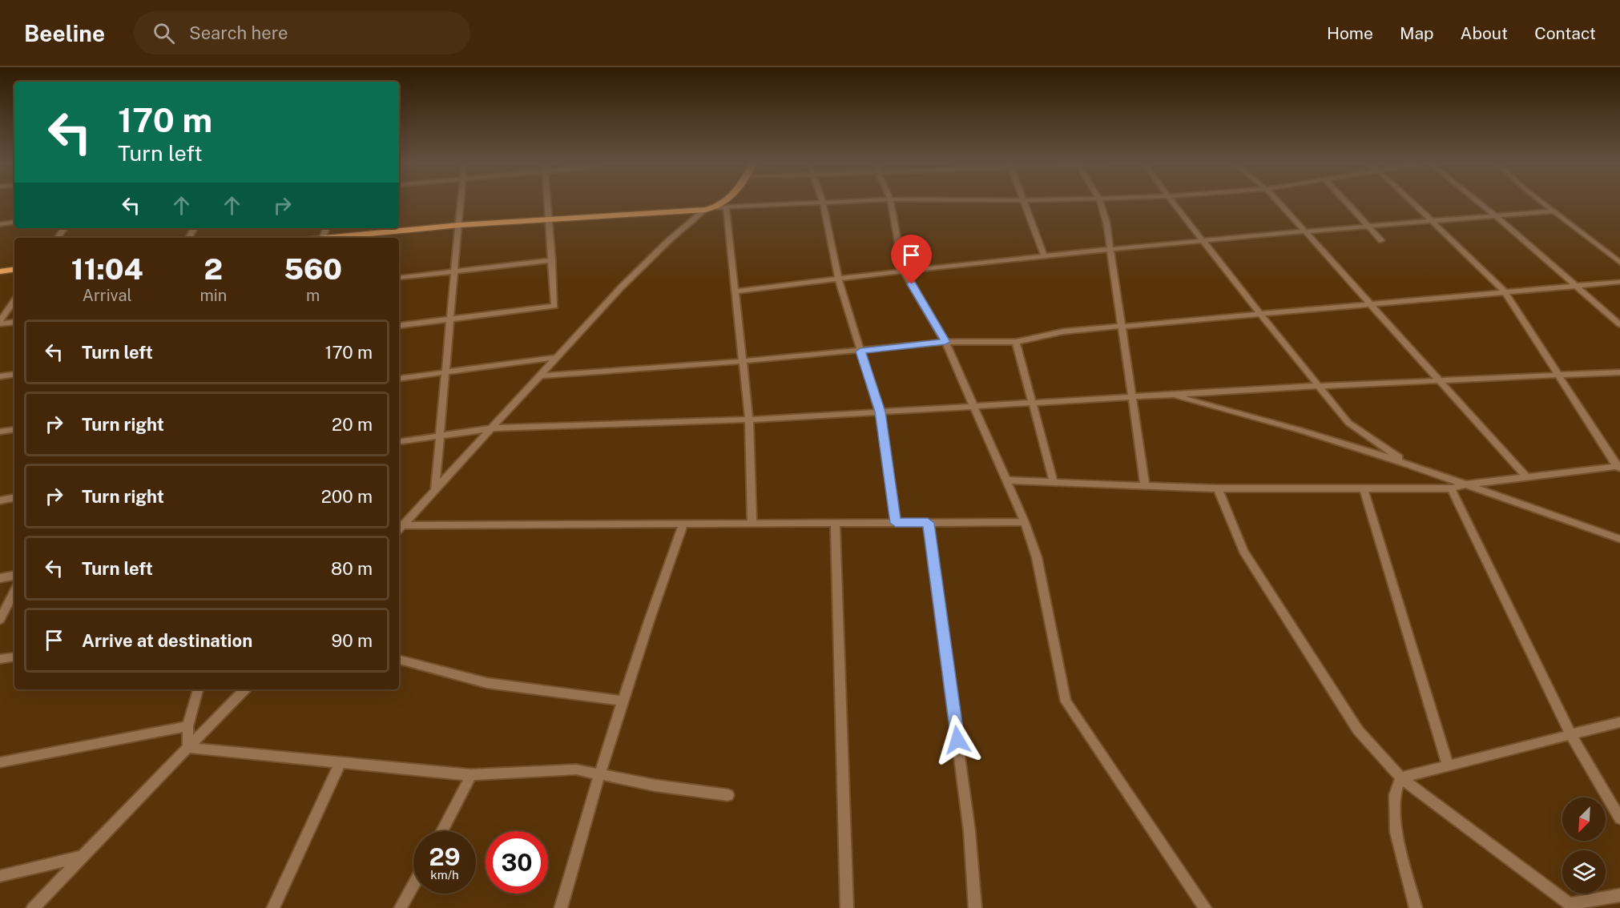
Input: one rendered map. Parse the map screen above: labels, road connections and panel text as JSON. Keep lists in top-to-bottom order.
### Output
{
  "north": "bottom left",
  "page": {
    "header": "Beeline",
    "search": "Search here",
    "nav": [
      "Home",
      "Map",
      "About",
      "Contact"
    ],
    "turn": ["170 m", "Turn left"],
    "eta": [
      "11:04",
      "Arrival",
      "2",
      "min",
      "560",
      "m"
    ],
    "list": [
      {
        "name": "Turn left",
        "value": "170 m"
      },
      {
        "name": "Turn right",
        "value": "20 m"
      },
      {
        "name": "Turn right",
        "value": "200 m"
      },
      {
        "name": "Turn left",
        "value": "80 m"
      },
      {
        "name": "Arrive at destination",
        "value": "90 m"
      }
    ],
    "speed": "29 km/h",
    "limit": "30"
  }
}
